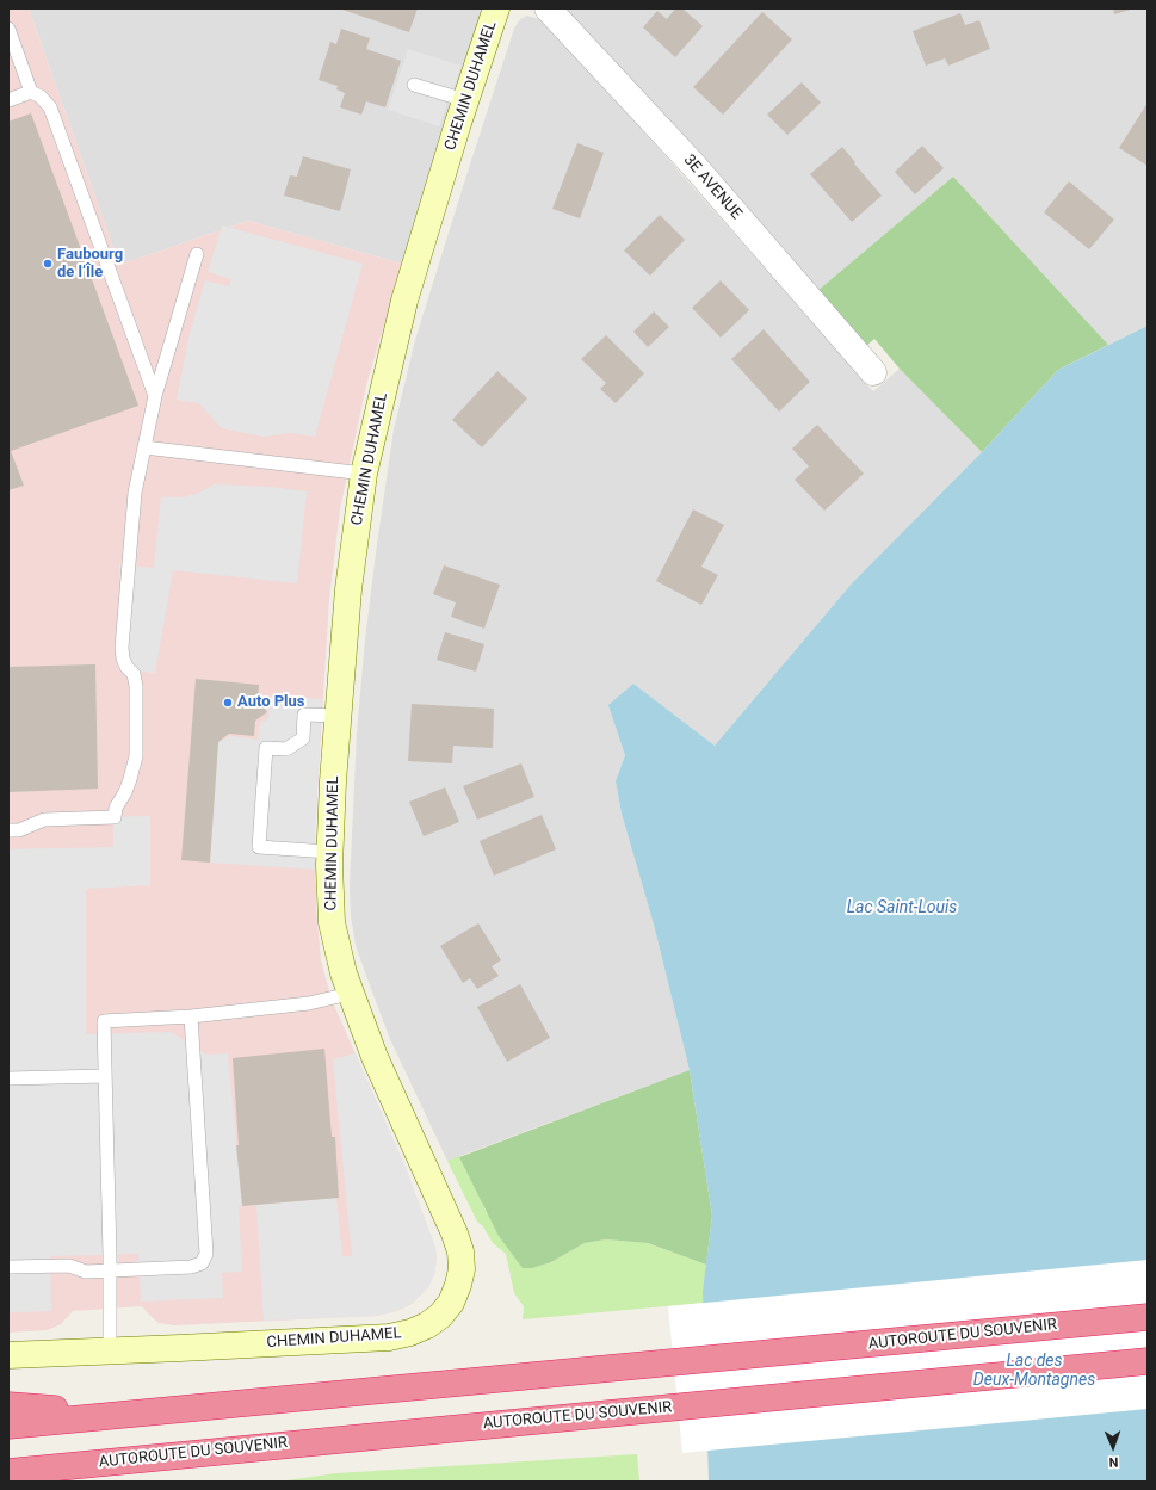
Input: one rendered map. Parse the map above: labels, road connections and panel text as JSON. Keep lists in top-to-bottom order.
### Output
{
  "streets": {
    "highway": ["AUTOROUTE DU SOUVENIR"],
    "street": ["CHEMIN DUHAMEL", "3E AVENUE"]
  },
  "water": ["Lac Saint-Louis", "Lac des Deux-Montagnes"],
  "places": ["Faubourg de l’Île", "Auto Plus"],
  "north": "bottom"
}
